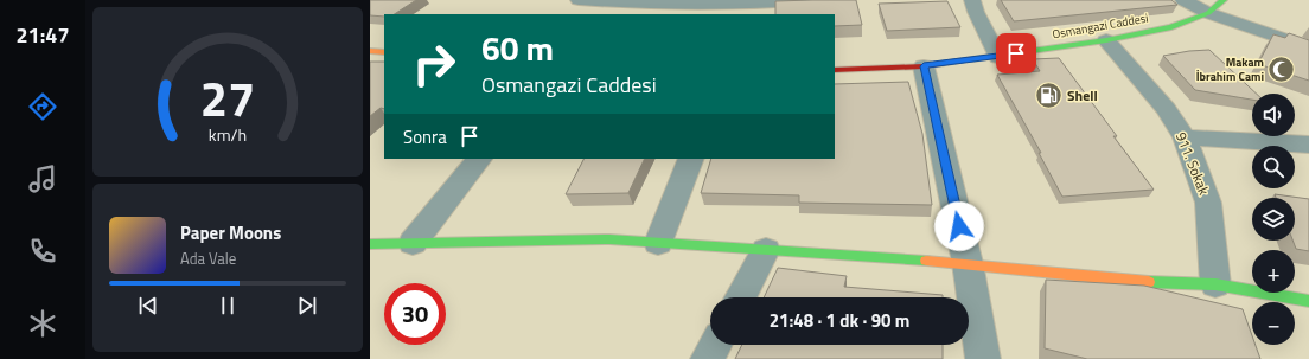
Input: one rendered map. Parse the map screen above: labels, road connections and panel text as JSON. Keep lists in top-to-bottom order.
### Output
{
  "streets": {
    "street": ["Osmangazi Caddesi", "911. Sokak"]
  },
  "crossings": [
    ["Osmangazi Caddesi", "911. Sokak"]
  ],
  "places": {
    "mosque": ["Makam İbrahim Cami"],
    "fuel station": ["Shell"]
  },
  "page": {
    "tabs": "21:47",
    "turn": ["60 m", "Osmangazi Caddesi"],
    "map_buttons": ["+", "−"],
    "then": "Sonra",
    "song": ["Paper Moons", "Ada Vale"],
    "limit": "30",
    "trip": "21:48 · 1 dk · 90 m",
    "gauge": ["27", "km/h"]
  }
}
